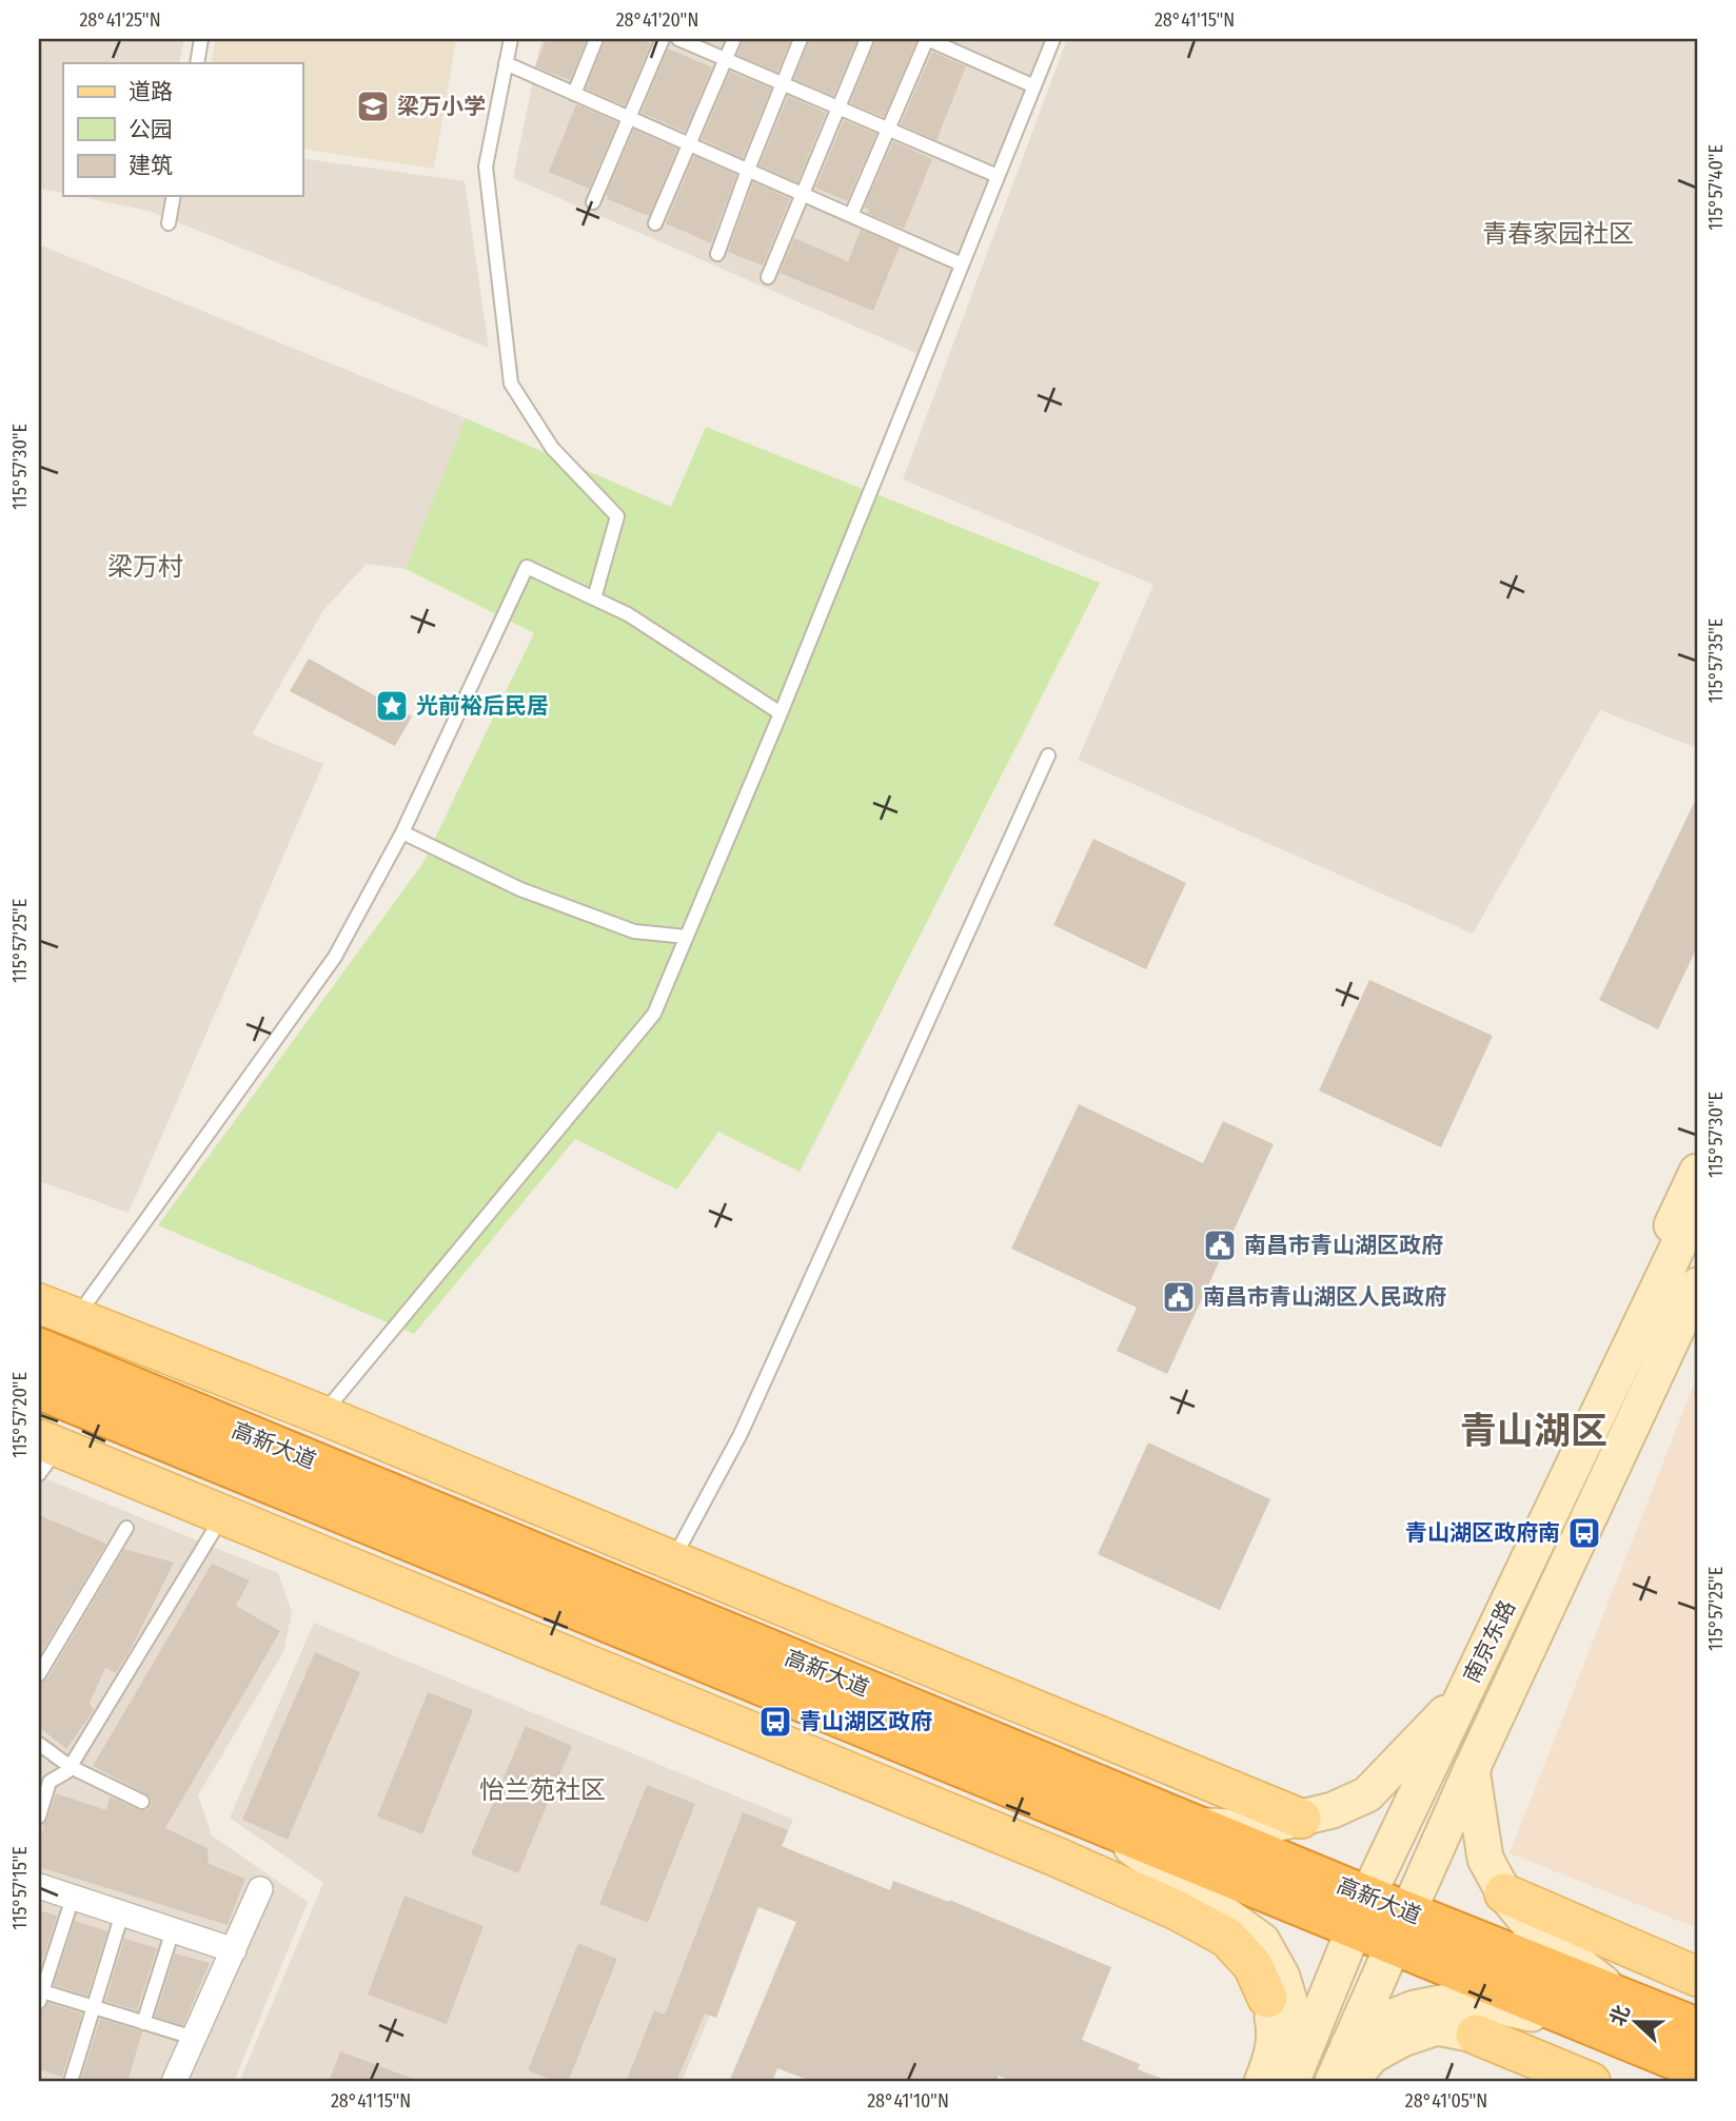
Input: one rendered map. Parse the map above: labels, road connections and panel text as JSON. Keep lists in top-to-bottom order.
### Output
{
  "streets": {
    "highway": ["高新大道"],
    "main road": ["南京东路"]
  },
  "crossings": [
    ["高新大道", "南京东路"]
  ],
  "districts": [
    "青春家园社区",
    "梁万村",
    "青山湖区",
    "怡兰苑社区"
  ],
  "places": {
    "school or university": ["梁万小学"],
    "place": ["光前裕后民居"],
    "public building": ["南昌市青山湖区政府", "南昌市青山湖区人民政府"],
    "bus stop": ["青山湖区政府南", "青山湖区政府"]
  },
  "legend": ["道路", "公园", "建筑"],
  "north": "left",
  "coordinates": [
    "28°41'25\"N",
    "28°41'20\"N",
    "28°41'15\"N",
    "115°57'40\"E",
    "115°57'30\"E",
    "115°57'35\"E",
    "115°57'25\"E",
    "115°57'20\"E",
    "115°57'15\"E",
    "28°41'10\"N",
    "28°41'05\"N"
  ]
}
